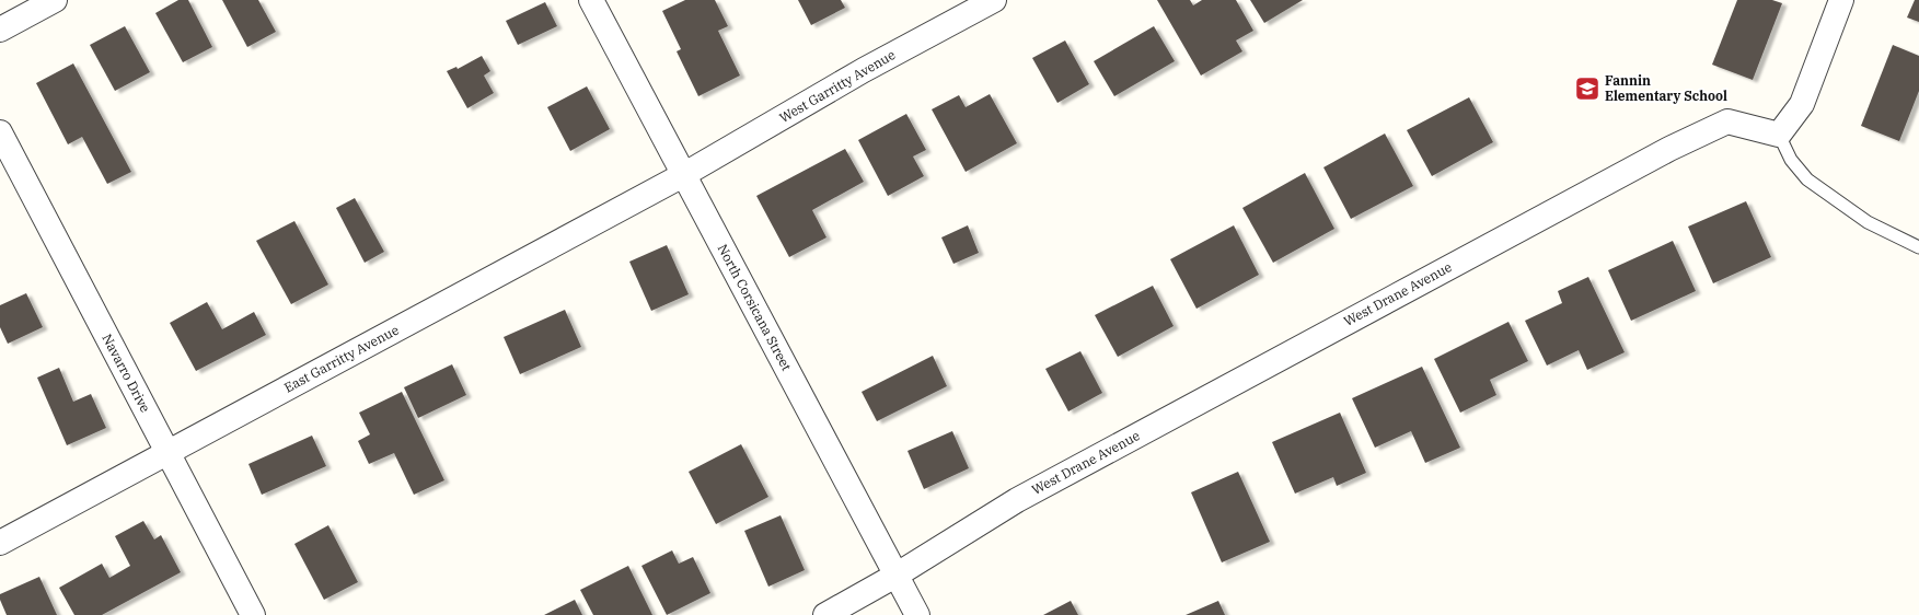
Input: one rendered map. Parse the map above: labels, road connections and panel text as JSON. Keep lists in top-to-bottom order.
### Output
{
  "streets": {
    "street": [
      "West Garritty Avenue",
      "West Drane Avenue",
      "North Corsicana Street",
      "East Garritty Avenue",
      "Navarro Drive"
    ]
  },
  "crossings": [
    ["West Garritty Avenue", "North Corsicana Street"],
    ["West Garritty Avenue", "East Garritty Avenue"],
    ["West Drane Avenue", "North Corsicana Street"],
    ["North Corsicana Street", "East Garritty Avenue"],
    ["East Garritty Avenue", "Navarro Drive"]
  ],
  "places": {
    "school or university": ["Fannin Elementary School"]
  }
}
